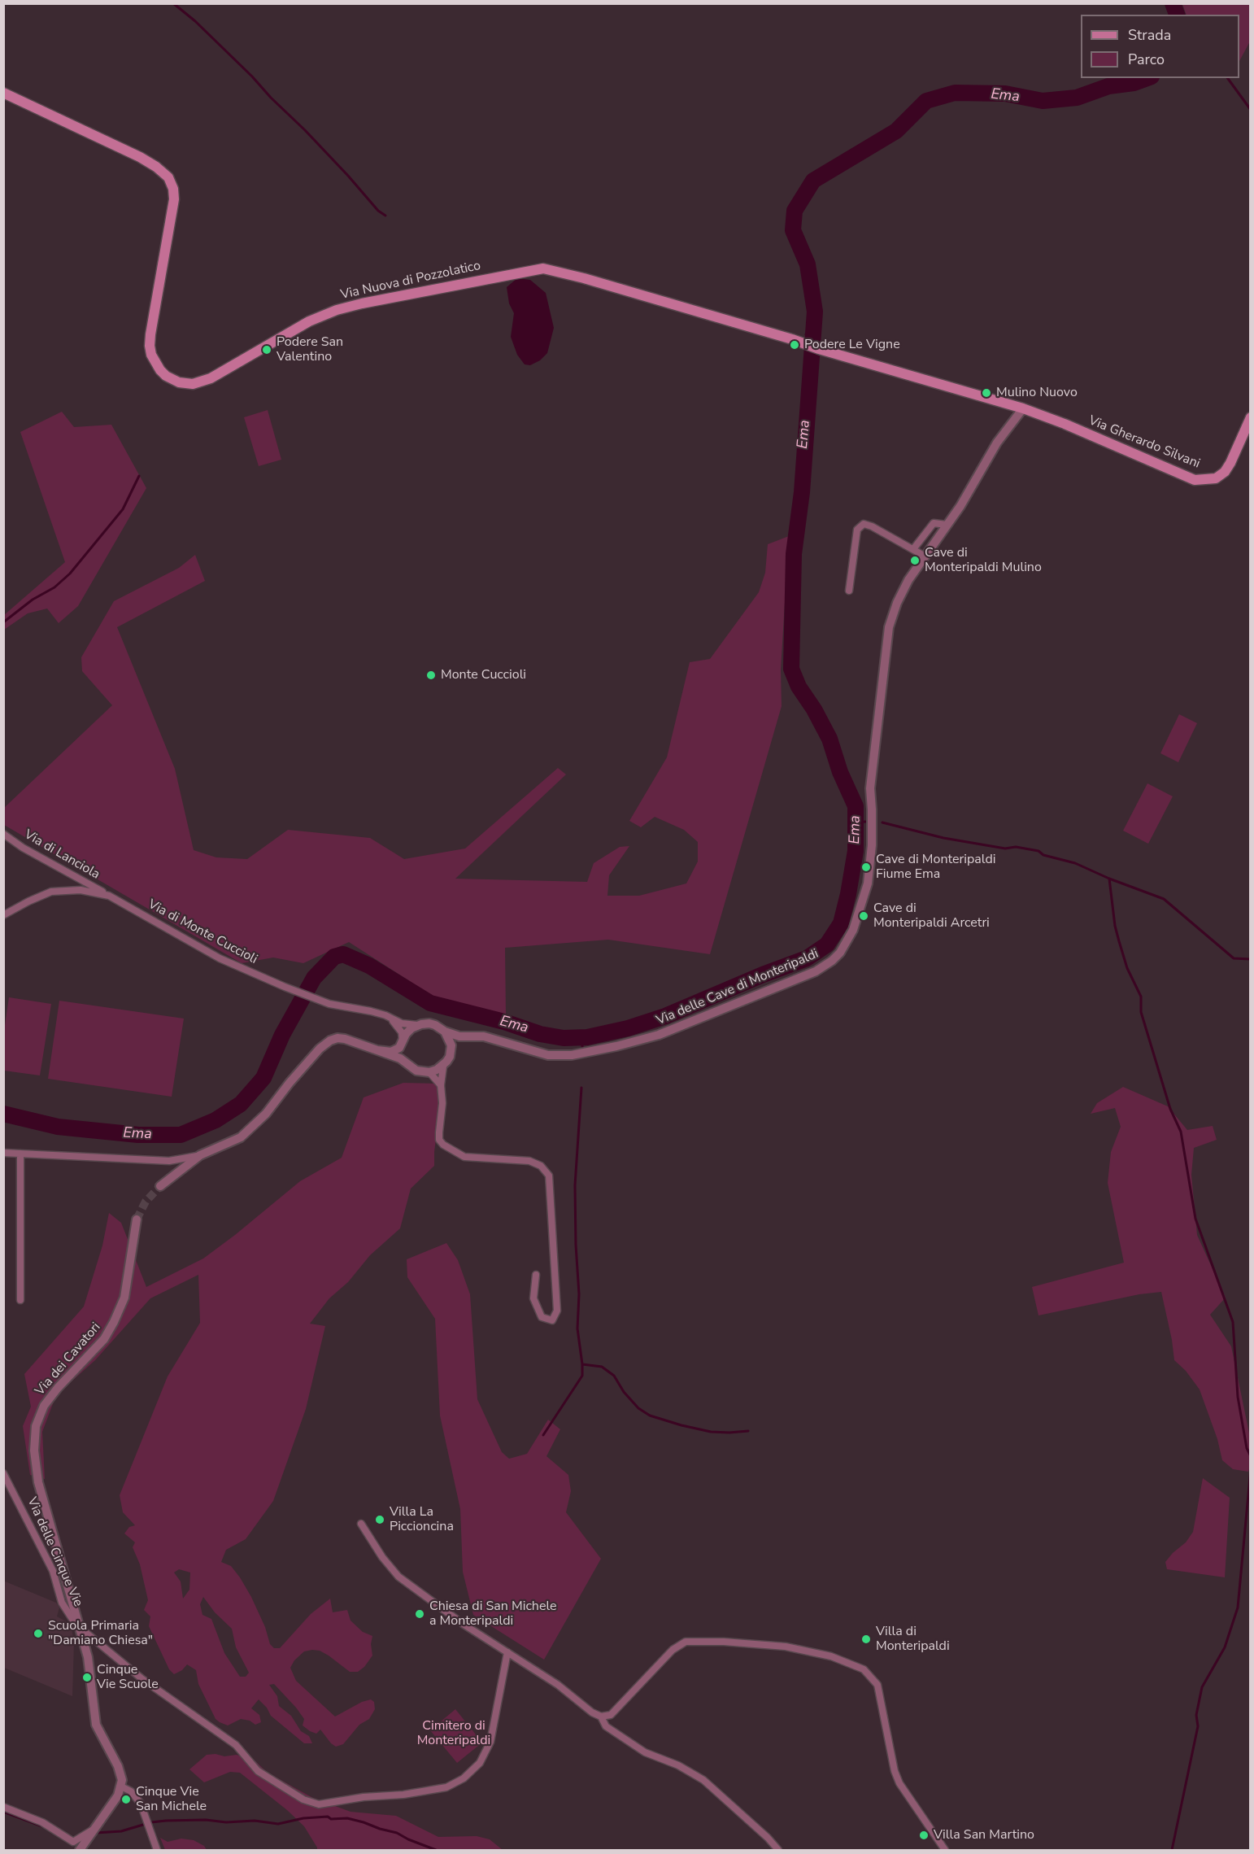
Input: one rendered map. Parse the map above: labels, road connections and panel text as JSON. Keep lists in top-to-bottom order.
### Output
{
  "streets": {
    "main road": ["Via Nuova di Pozzolatico", "Via Gherardo Silvani"],
    "street": [
      "Via di Lanciola",
      "Via di Monte Cuccioli",
      "Via delle Cave di Monteripaldi",
      "Via dei Cavatori",
      "Via delle Cinque Vie"
    ]
  },
  "crossings": [
    ["Via Nuova di Pozzolatico", "Via Gherardo Silvani"],
    ["Via Nuova di Pozzolatico", "Via delle Cave di Monteripaldi"],
    ["Via Gherardo Silvani", "Via delle Cave di Monteripaldi"],
    ["Via di Lanciola", "Via di Monte Cuccioli"],
    ["Via di Monte Cuccioli", "Via delle Cave di Monteripaldi"],
    ["Via dei Cavatori", "Via delle Cinque Vie"]
  ],
  "water": ["Ema"],
  "parks": ["Cimitero di Monteripaldi"],
  "places": [
    "Podere Le Vigne",
    "Podere San Valentino",
    "Mulino Nuovo",
    "Cave di Monteripaldi Mulino",
    "Monte Cuccioli",
    "Cave di Monteripaldi Fiume Ema",
    "Cave di Monteripaldi Arcetri",
    "Villa La Piccioncina",
    "Chiesa di San Michele a Monteripaldi",
    "Scuola Primaria \"Damiano Chiesa\"",
    "Villa di Monteripaldi",
    "Cinque Vie Scuole",
    "Cinque Vie San Michele",
    "Villa San Martino"
  ],
  "legend": ["Strada", "Parco"]
}
